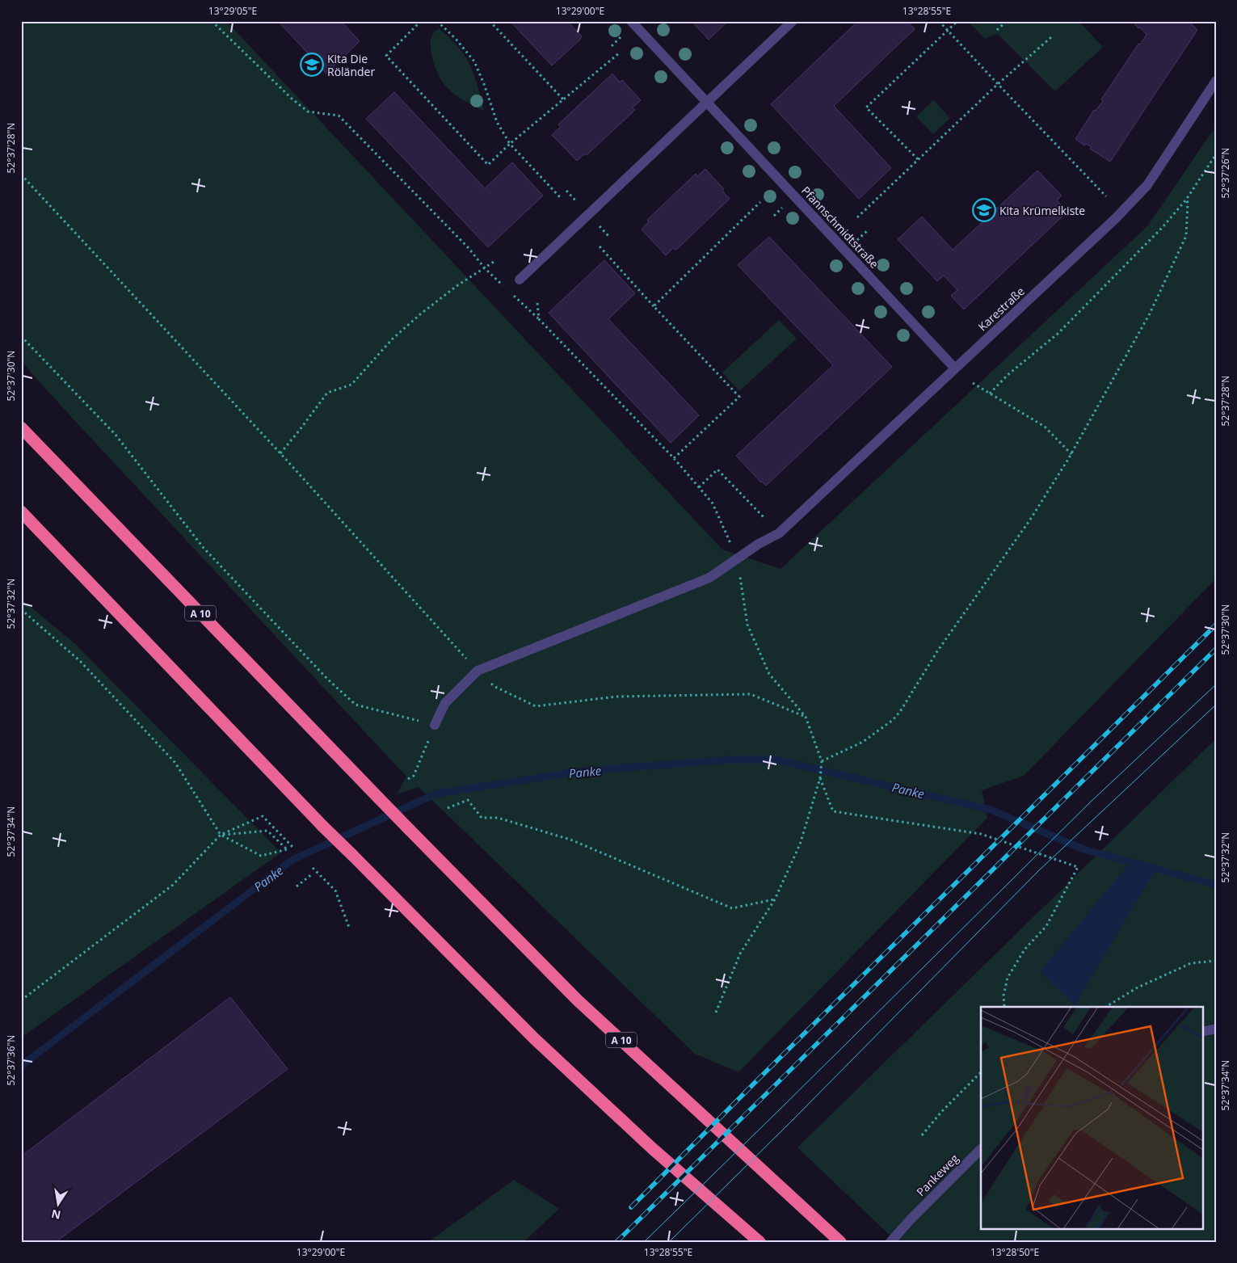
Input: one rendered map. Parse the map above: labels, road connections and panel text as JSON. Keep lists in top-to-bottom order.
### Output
{
  "streets": {
    "highway": ["A 10"],
    "street": ["Pfannschmidtstraße", "Karestraße", "Pankeweg"]
  },
  "crossings": [
    ["Pfannschmidtstraße", "Karestraße"]
  ],
  "water": ["Panke"],
  "places": {
    "school or university": ["Kita Die Röländer", "Kita Krümelkiste"]
  },
  "north": "bottom",
  "coordinates": [
    "13°29'05\"E",
    "13°29'00\"E",
    "13°28'55\"E",
    "52°37'28\"N",
    "52°37'26\"N",
    "52°37'30\"N",
    "52°37'32\"N",
    "52°37'34\"N",
    "52°37'36\"N",
    "13°28'50\"E"
  ]
}
